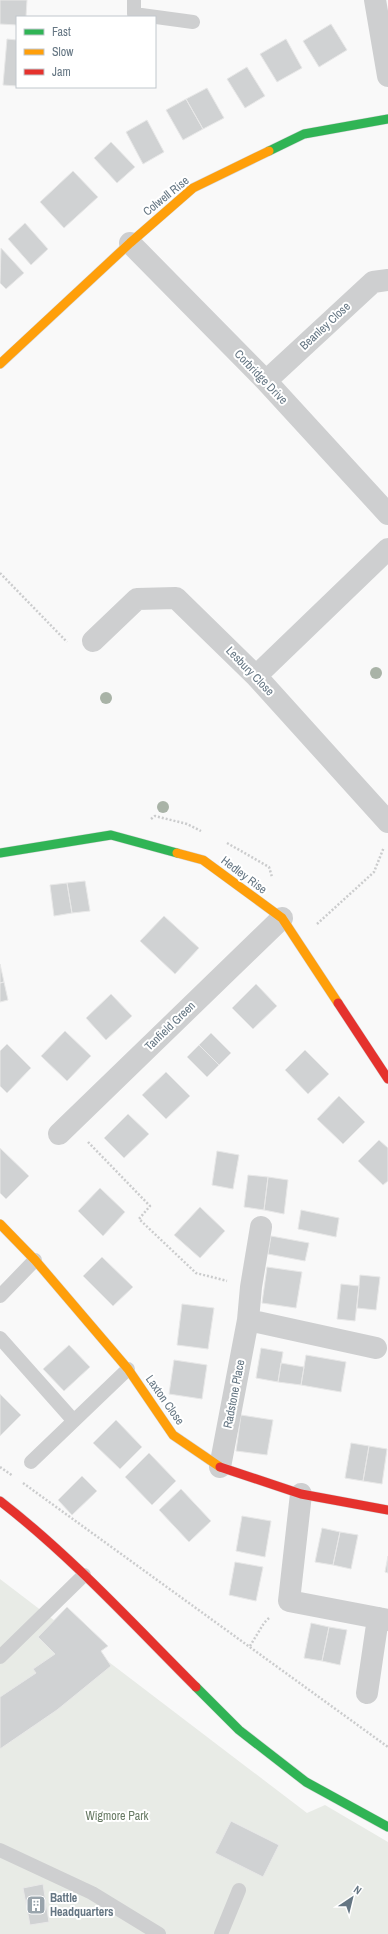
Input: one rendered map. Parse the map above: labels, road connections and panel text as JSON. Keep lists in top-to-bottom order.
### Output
{
  "streets": {
    "street": [
      "Colwell Rise",
      "Beanley Close",
      "Corbridge Drive",
      "Lesbury Close",
      "Hedley Rise",
      "Tanfield Green",
      "Radstone Place",
      "Laxton Close"
    ]
  },
  "crossings": [
    ["Colwell Rise", "Corbridge Drive"],
    ["Beanley Close", "Corbridge Drive"],
    ["Hedley Rise", "Tanfield Green"],
    ["Radstone Place", "Laxton Close"]
  ],
  "parks": ["Wigmore Park"],
  "places": {
    "building": ["Battle Headquarters"]
  },
  "legend": ["Fast", "Slow", "Jam"],
  "north": "top right"
}
